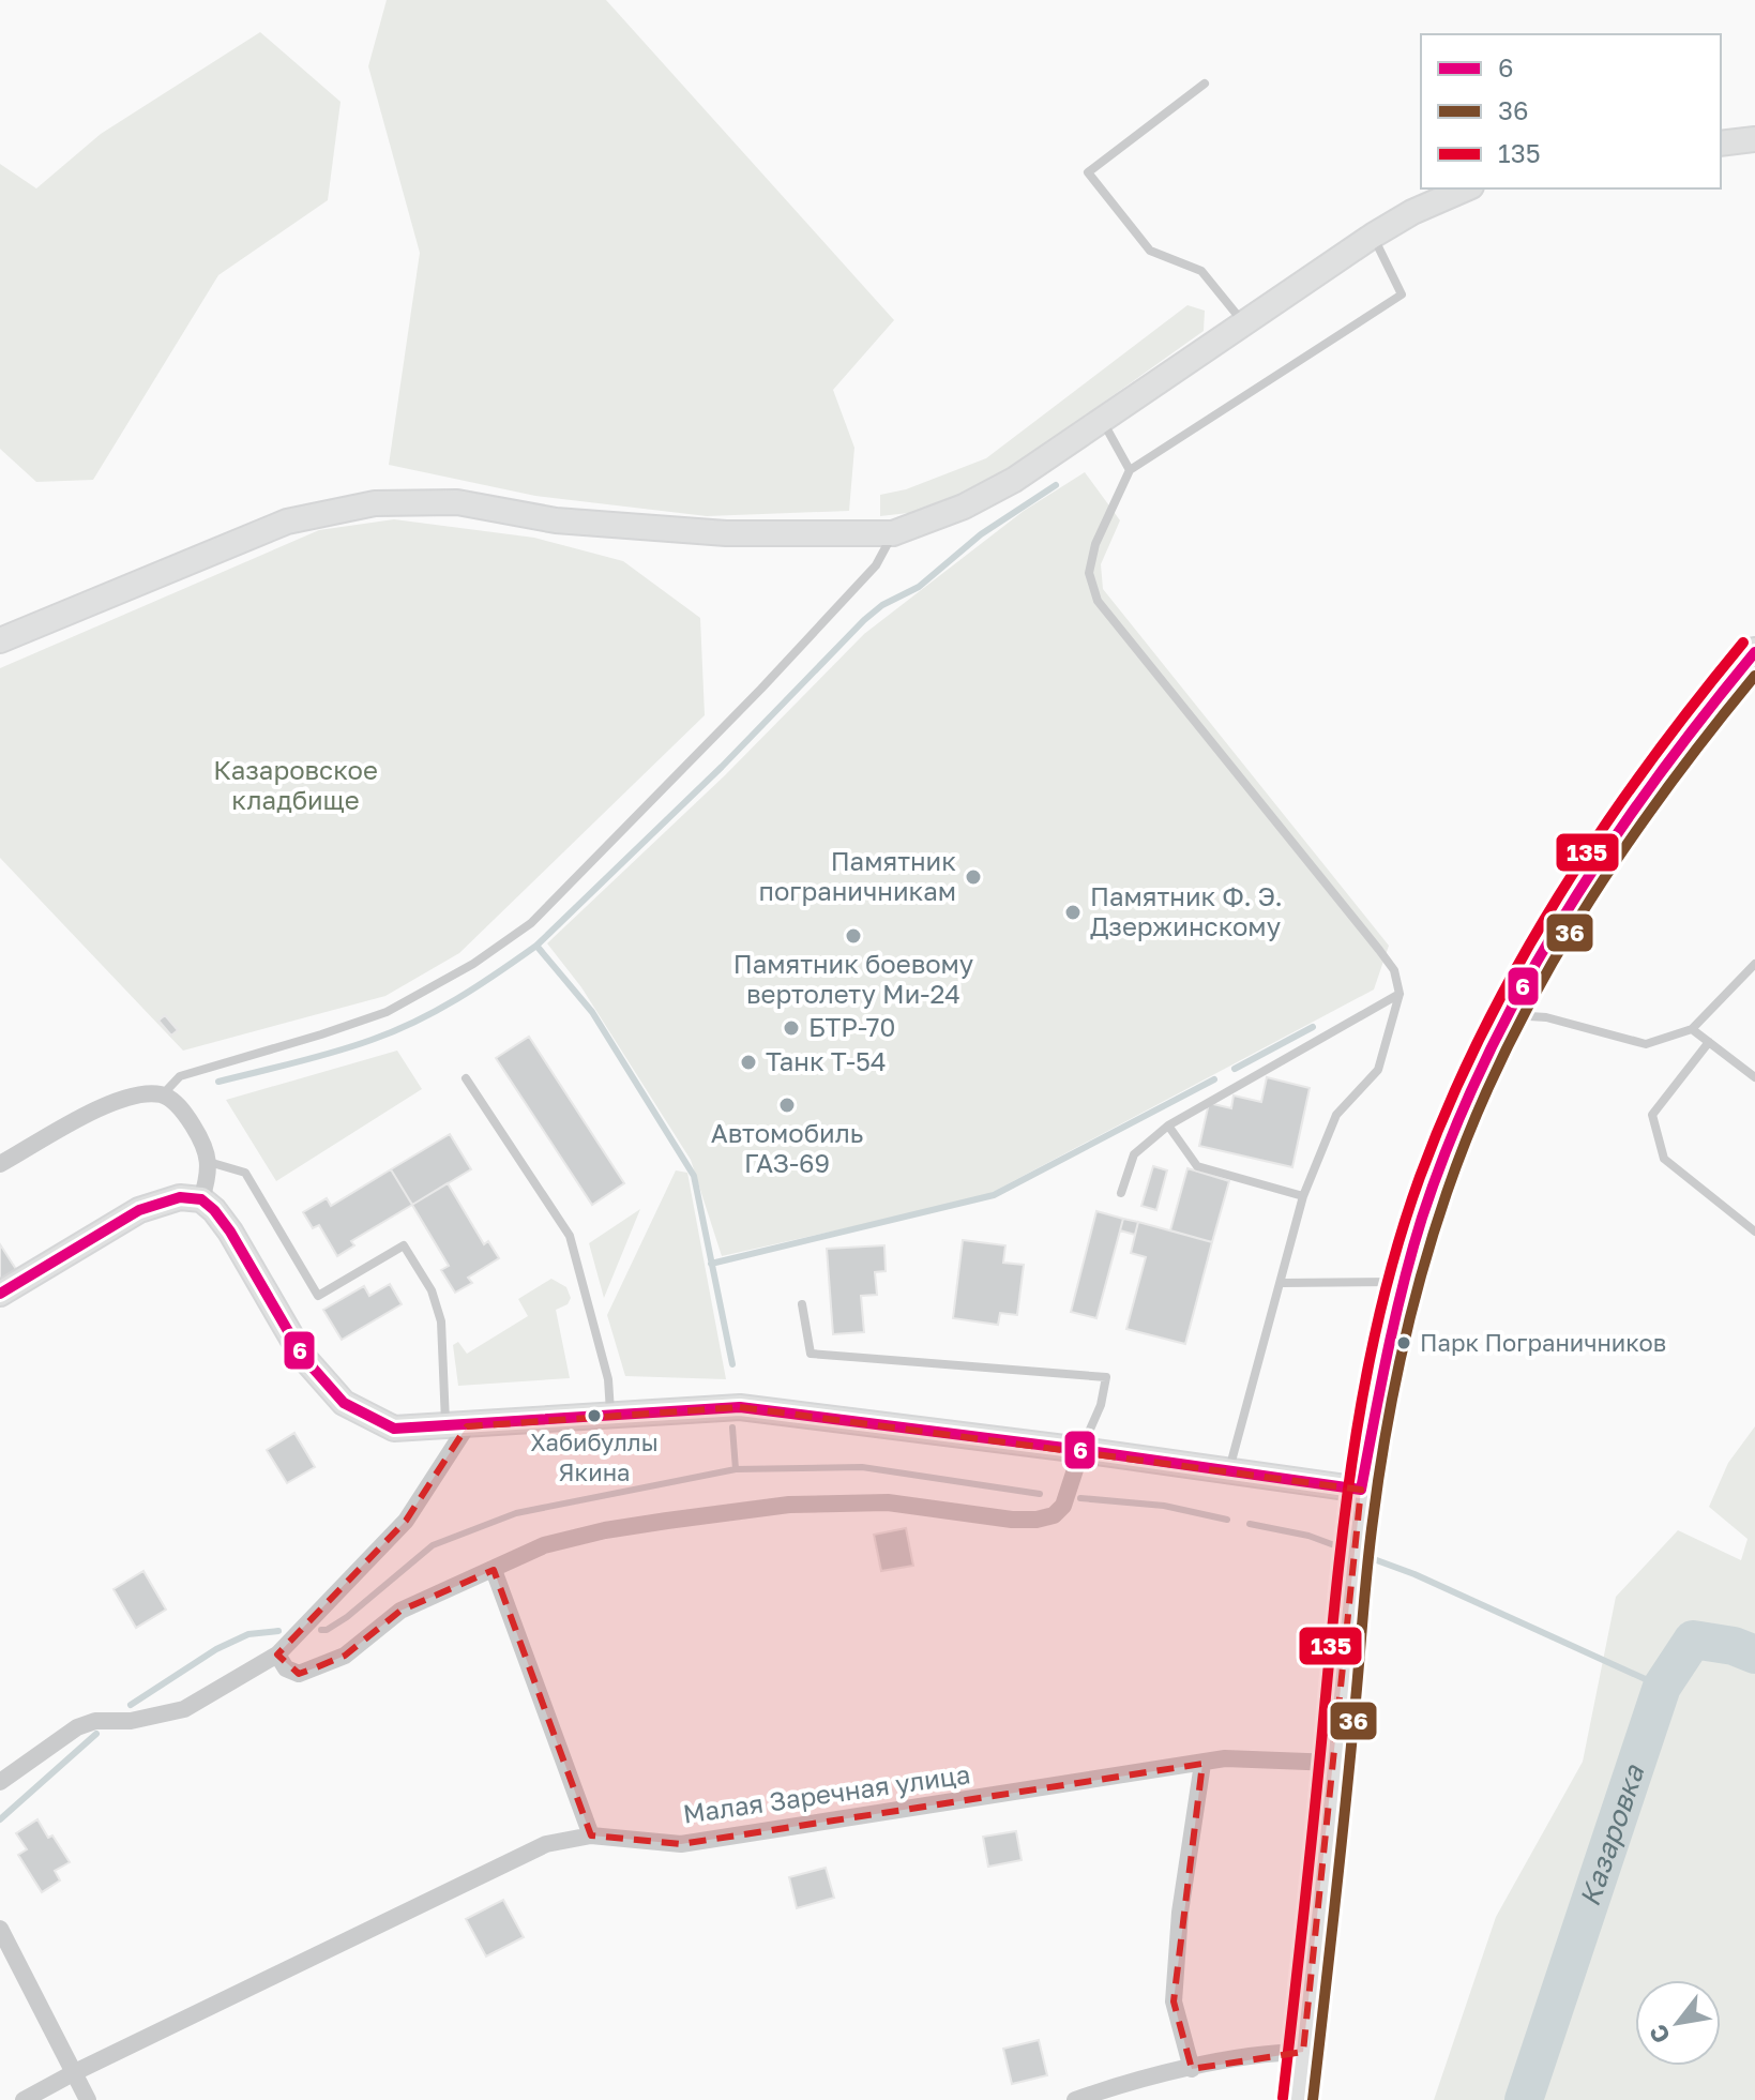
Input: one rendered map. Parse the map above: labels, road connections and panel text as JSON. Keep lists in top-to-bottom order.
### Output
{
  "streets": {
    "street": ["Малая Заречная улица"]
  },
  "water": ["Казаровка"],
  "parks": ["Казаровское кладбище"],
  "places": [
    "Памятник пограничникам",
    "Памятник Ф. Э. Дзержинскому",
    "Памятник боевому вертолету Ми-24",
    "БТР-70",
    "Танк Т-54",
    "Автомобиль ГАЗ-69",
    "Парк Пограничников",
    "Хабибуллы Якина"
  ],
  "lines": ["transit line 135", "transit line 6", "transit line 36"],
  "legend": ["6", "36", "135"],
  "north": "bottom left"
}
